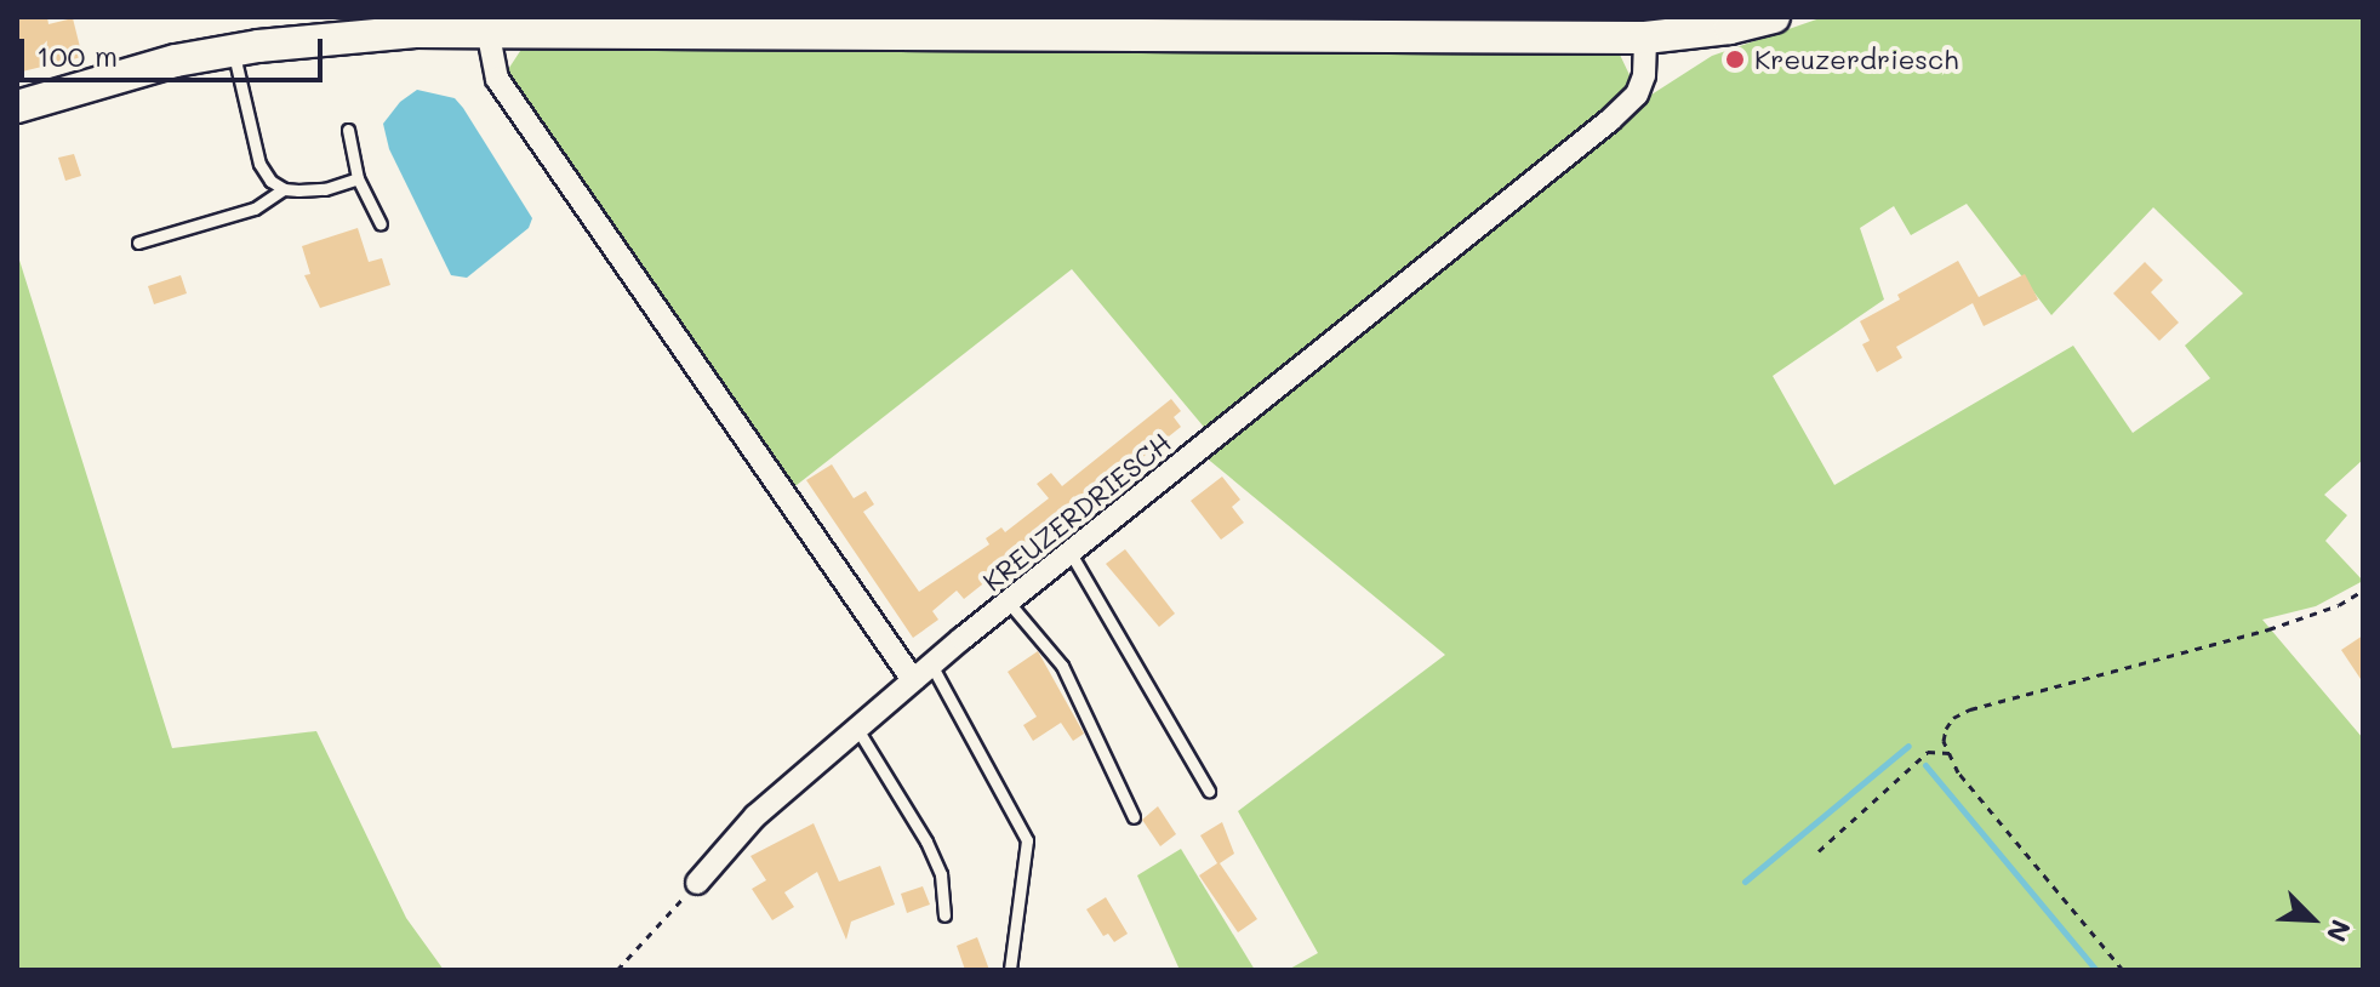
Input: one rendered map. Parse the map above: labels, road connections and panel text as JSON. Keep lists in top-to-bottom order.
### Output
{
  "streets": {
    "street": ["KREUZERDRIESCH"]
  },
  "places": ["Kreuzerdriesch"],
  "scale_bar": "100 m",
  "north": "bottom right"
}
